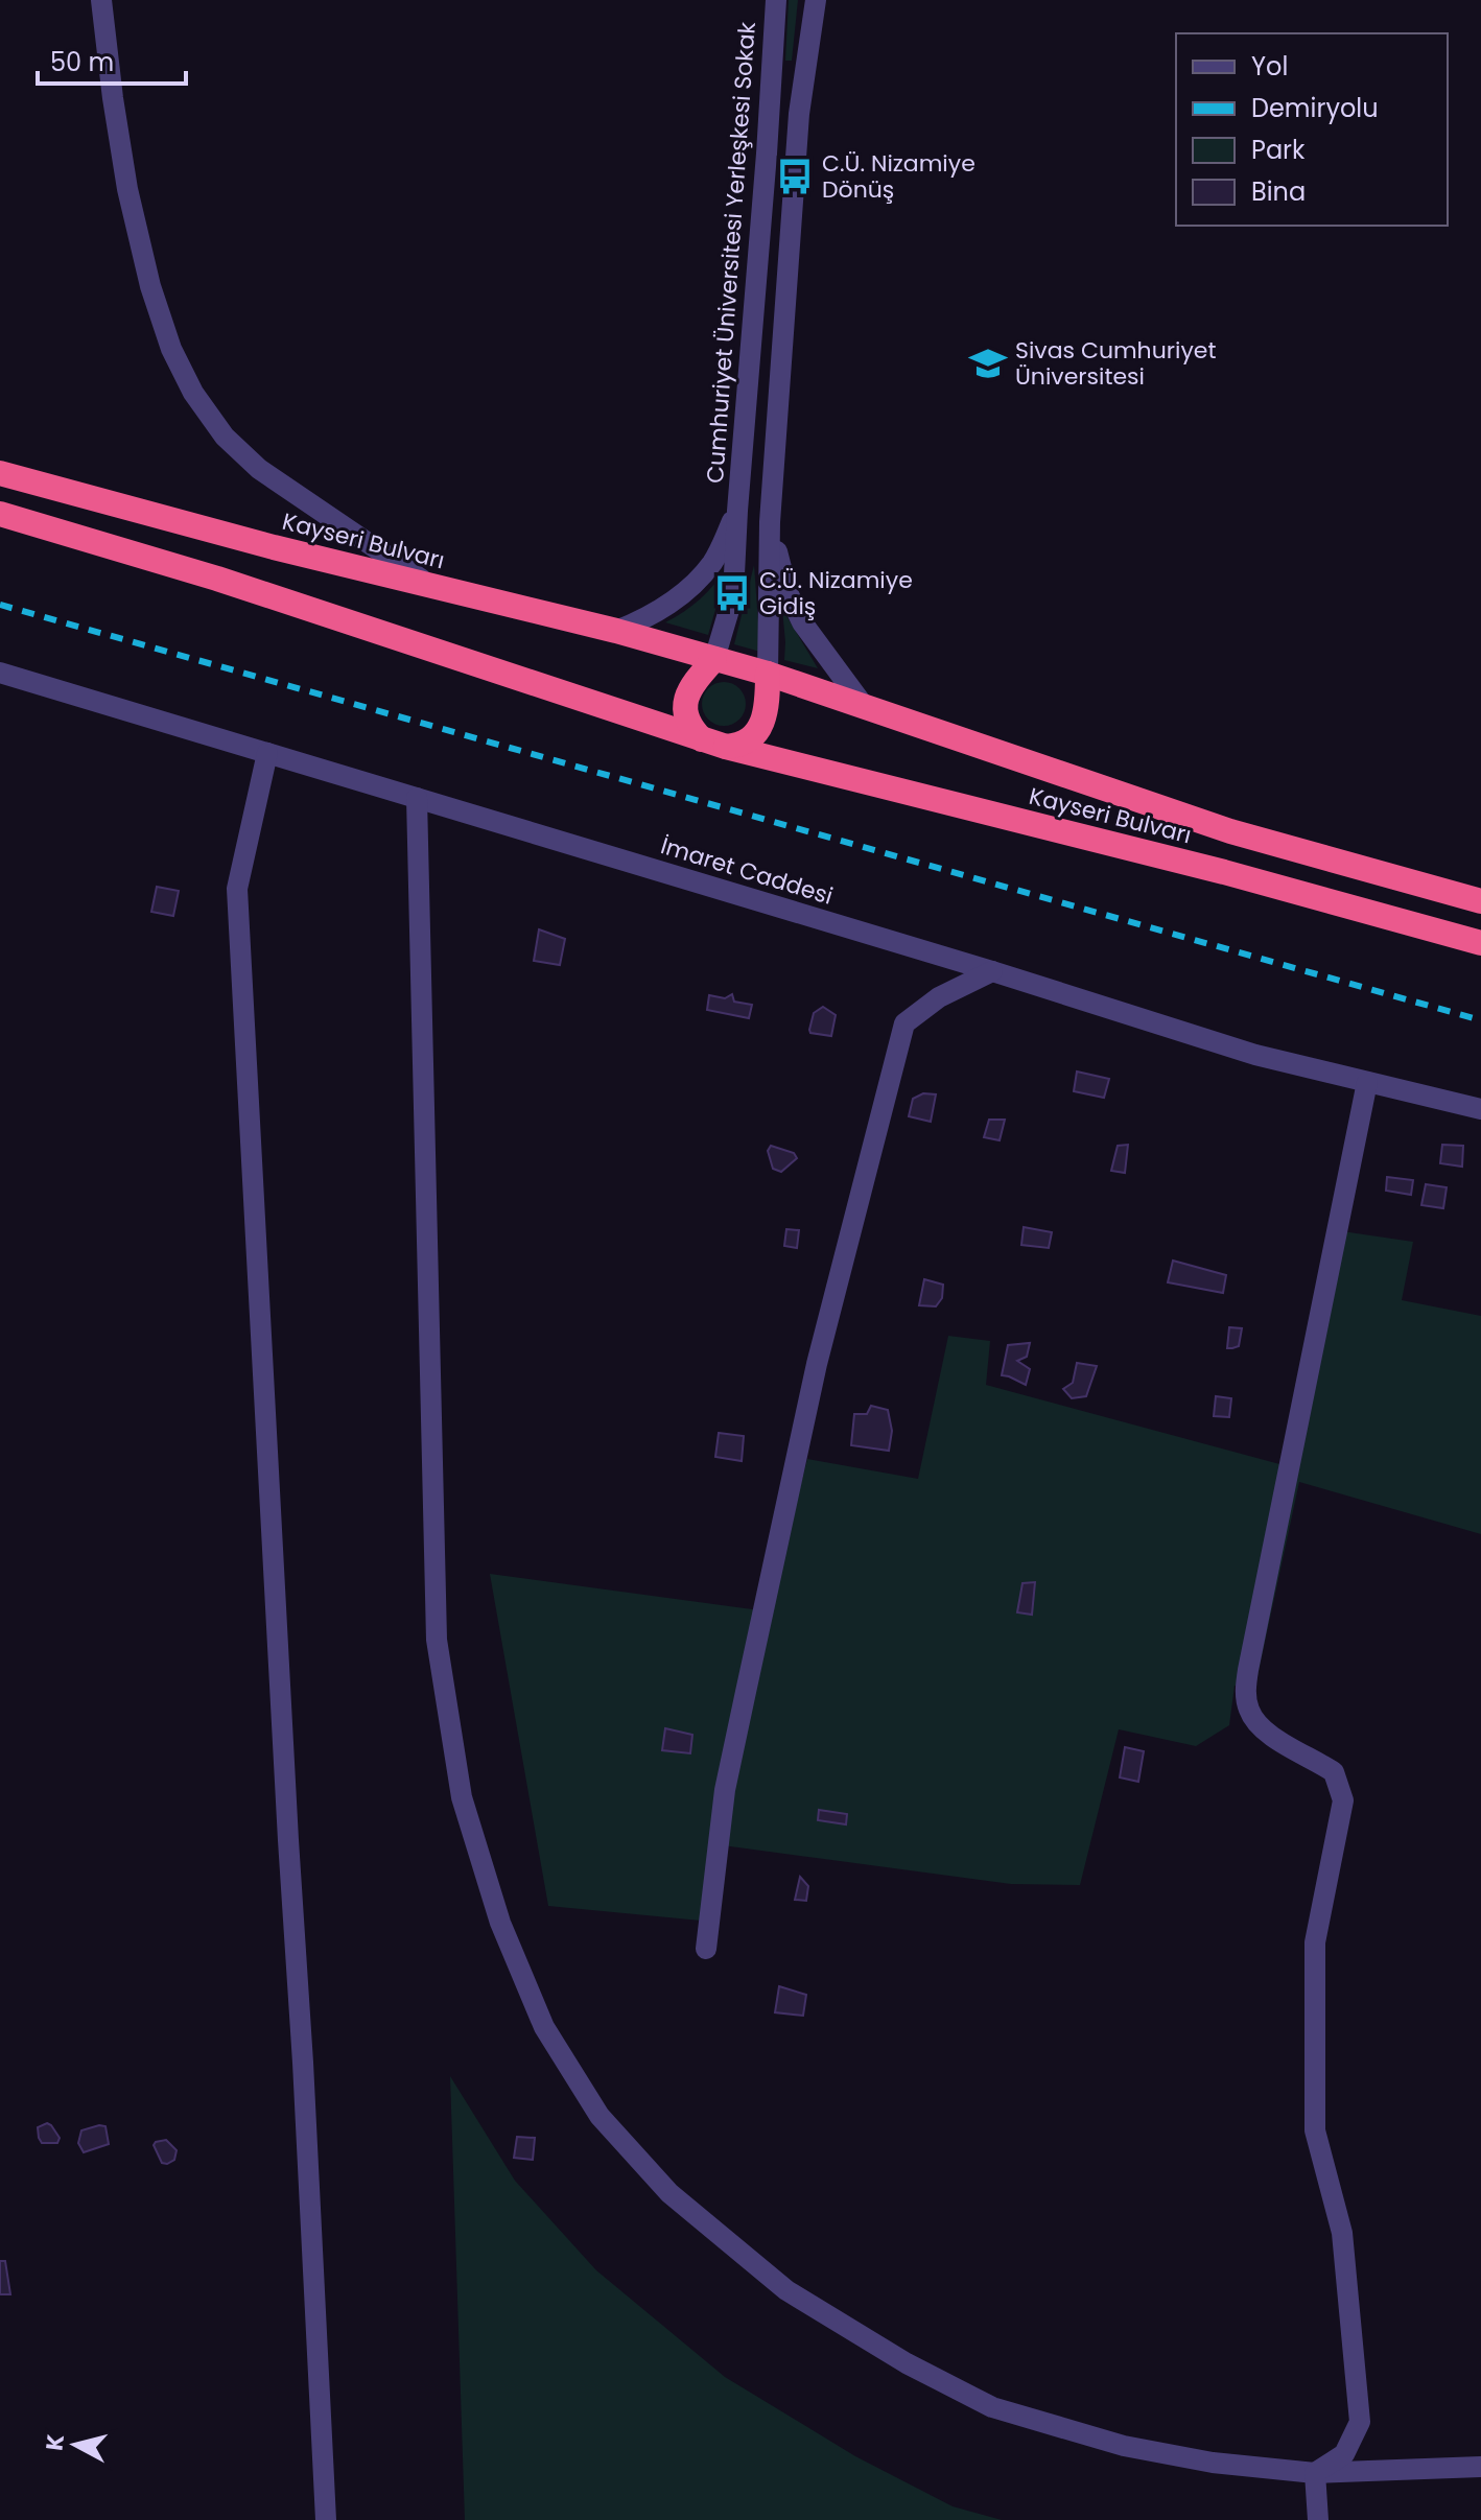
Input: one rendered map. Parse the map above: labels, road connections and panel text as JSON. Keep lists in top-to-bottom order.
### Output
{
  "streets": {
    "highway": ["Kayseri Bulvarı"],
    "street": ["Cumhuriyet Üniversitesi Yerleşkesi Sokak", "İmaret Caddesi"]
  },
  "crossings": [
    ["Cumhuriyet Üniversitesi Yerleşkesi Sokak", "Kayseri Bulvarı"]
  ],
  "places": {
    "bus stop": ["C.Ü. Nizamiye Dönüş", "C.Ü. Nizamiye Gidiş"],
    "school or university": ["Sivas Cumhuriyet Üniversitesi"]
  },
  "legend": [
    "Yol",
    "Demiryolu",
    "Park",
    "Bina"
  ],
  "scale_bar": "50 m",
  "north": "left"
}
